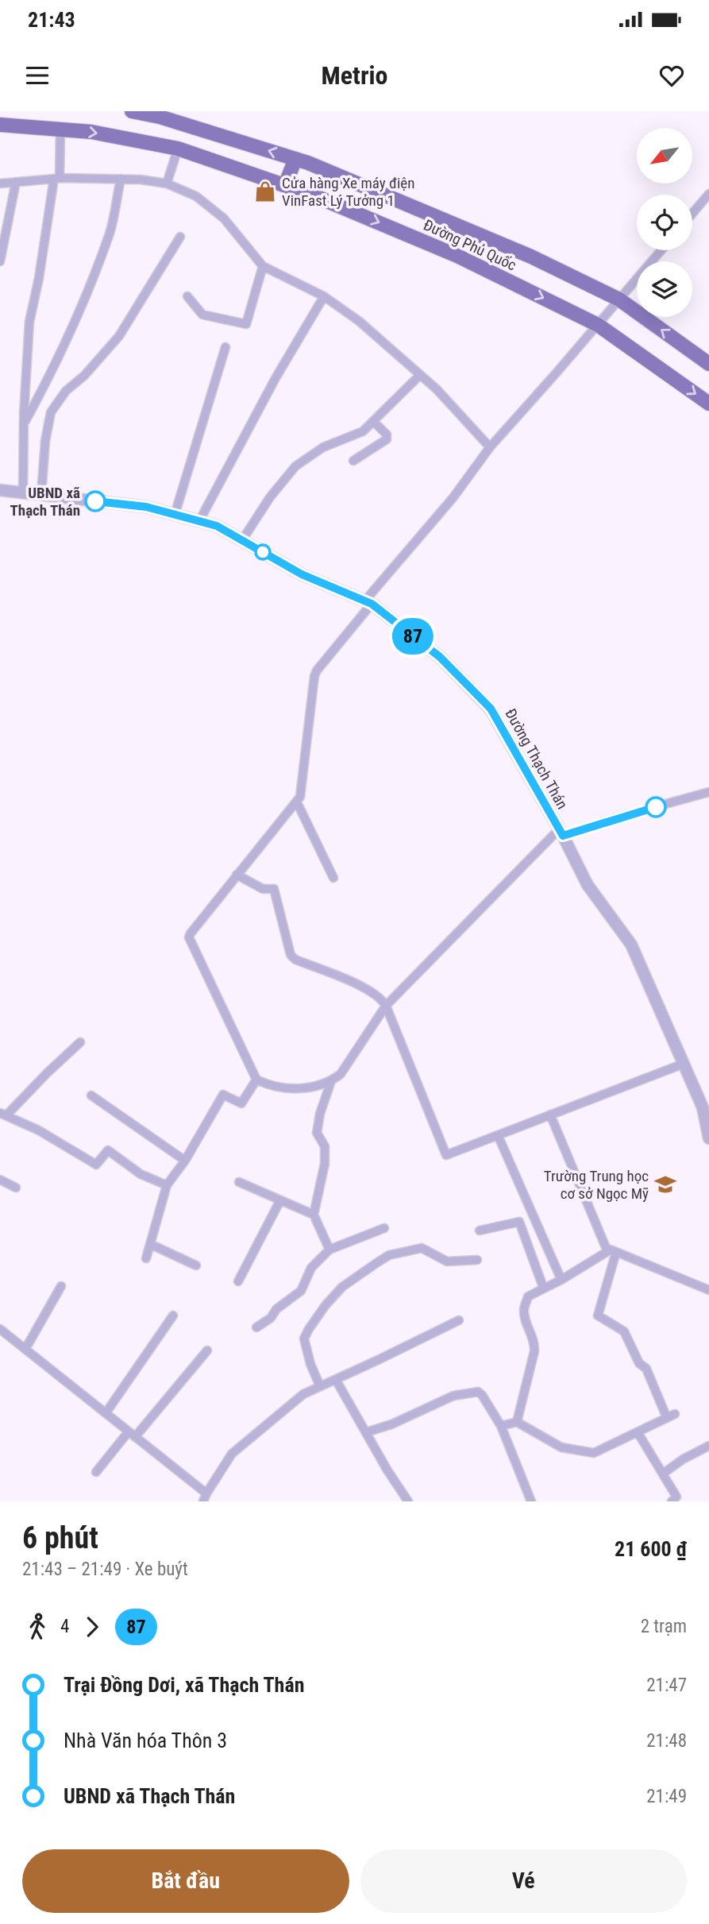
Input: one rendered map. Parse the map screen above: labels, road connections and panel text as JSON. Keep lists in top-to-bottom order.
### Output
{
  "streets": {
    "main road": ["Đường Phủ Quốc"],
    "street": ["Đường Thạch Thán"]
  },
  "places": {
    "shop": ["Cửa hàng Xe máy điện VinFast Lý Tưởng 1"],
    "other": ["UBND xã Thạch Thán"],
    "school or university": ["Trường Trung học cơ sở Ngọc Mỹ"]
  },
  "lines": ["bus line 87"],
  "north": "bottom left",
  "page": {
    "status": "21:43",
    "header": "Metrio",
    "on_map": "87",
    "heading": ["6 phút", "21:43 – 21:49 · Xe buýt", "21 600 ₫"],
    "legs": ["4", "87", "2 trạm"],
    "list": [
      {
        "name": "Trại Đồng Dơi, xã Thạch Thán",
        "value": "21:47"
      },
      {
        "name": "Nhà Văn hóa Thôn 3",
        "value": "21:48"
      },
      {
        "name": "UBND xã Thạch Thán",
        "value": "21:49"
      }
    ],
    "buttons": ["Bắt đầu", "Vé"]
  }
}
